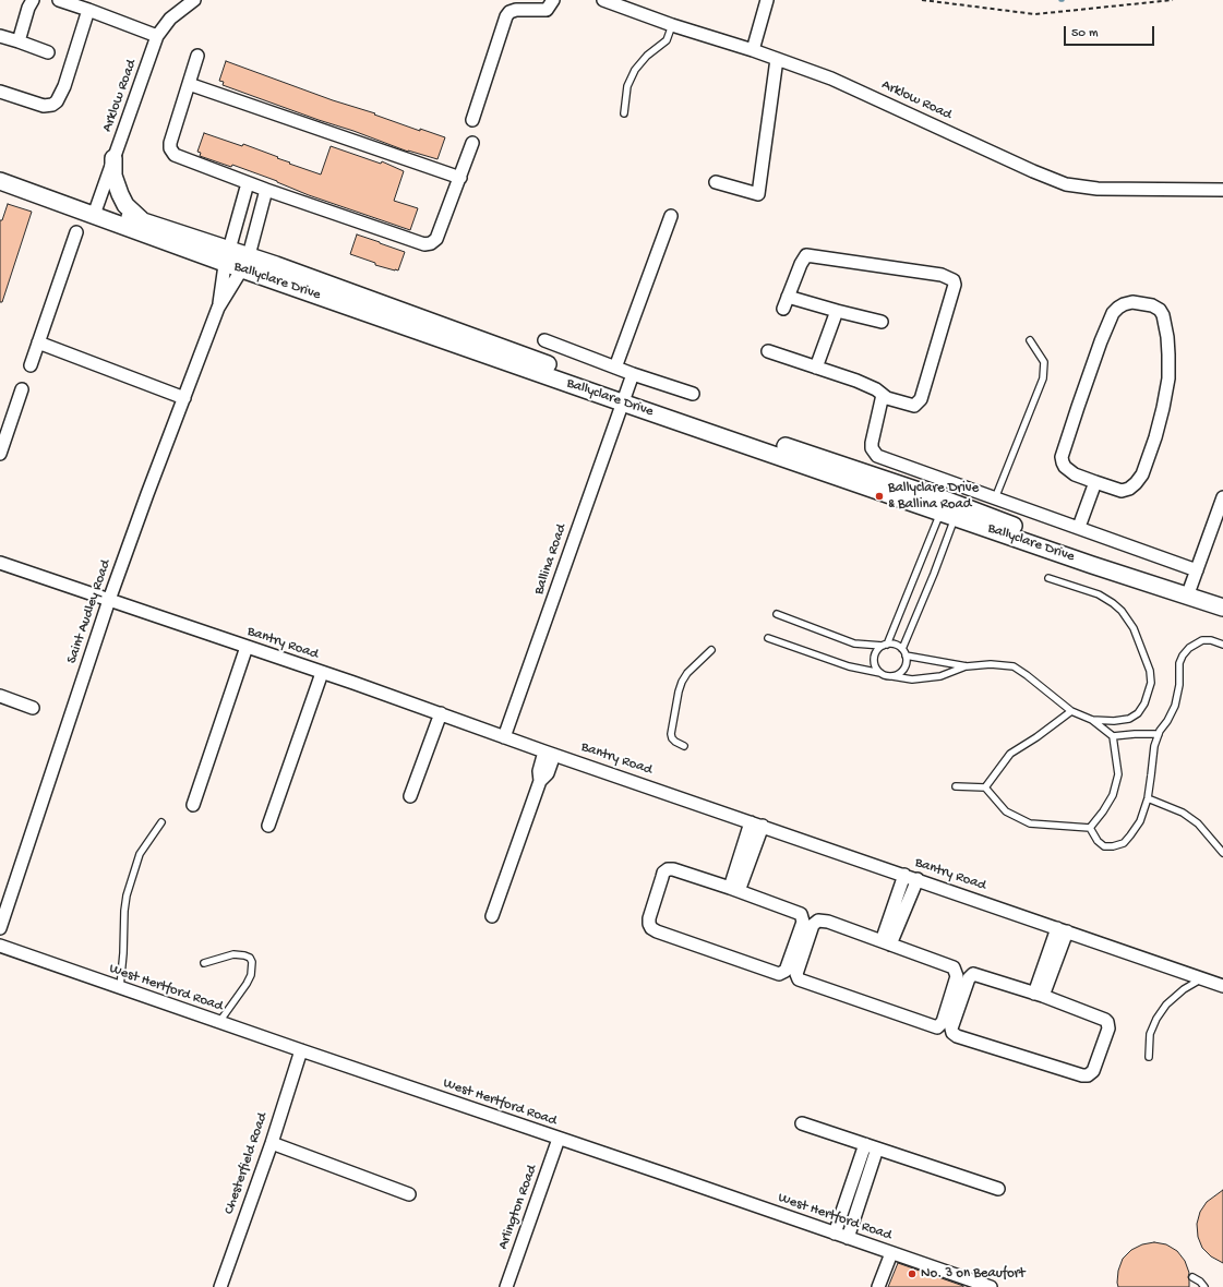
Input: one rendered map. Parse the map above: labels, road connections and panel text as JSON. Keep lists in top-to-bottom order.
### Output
{
  "streets": {
    "street": [
      "Arklow Road",
      "Ballyclare Drive",
      "Ballina Road",
      "Saint Audley Road",
      "Bantry Road",
      "West Hertford Road",
      "Chesterfield Road",
      "Arlington Road"
    ]
  },
  "crossings": [
    ["Arklow Road", "Ballyclare Drive"],
    ["Ballyclare Drive", "Ballina Road"],
    ["Ballyclare Drive", "Saint Audley Road"],
    ["Ballina Road", "Bantry Road"],
    ["Saint Audley Road", "Bantry Road"],
    ["West Hertford Road", "Chesterfield Road"],
    ["West Hertford Road", "Arlington Road"]
  ],
  "places": ["Ballyclare Drive & Ballina Road", "No. 3 on Beaufort"],
  "scale_bar": "50 m"
}
